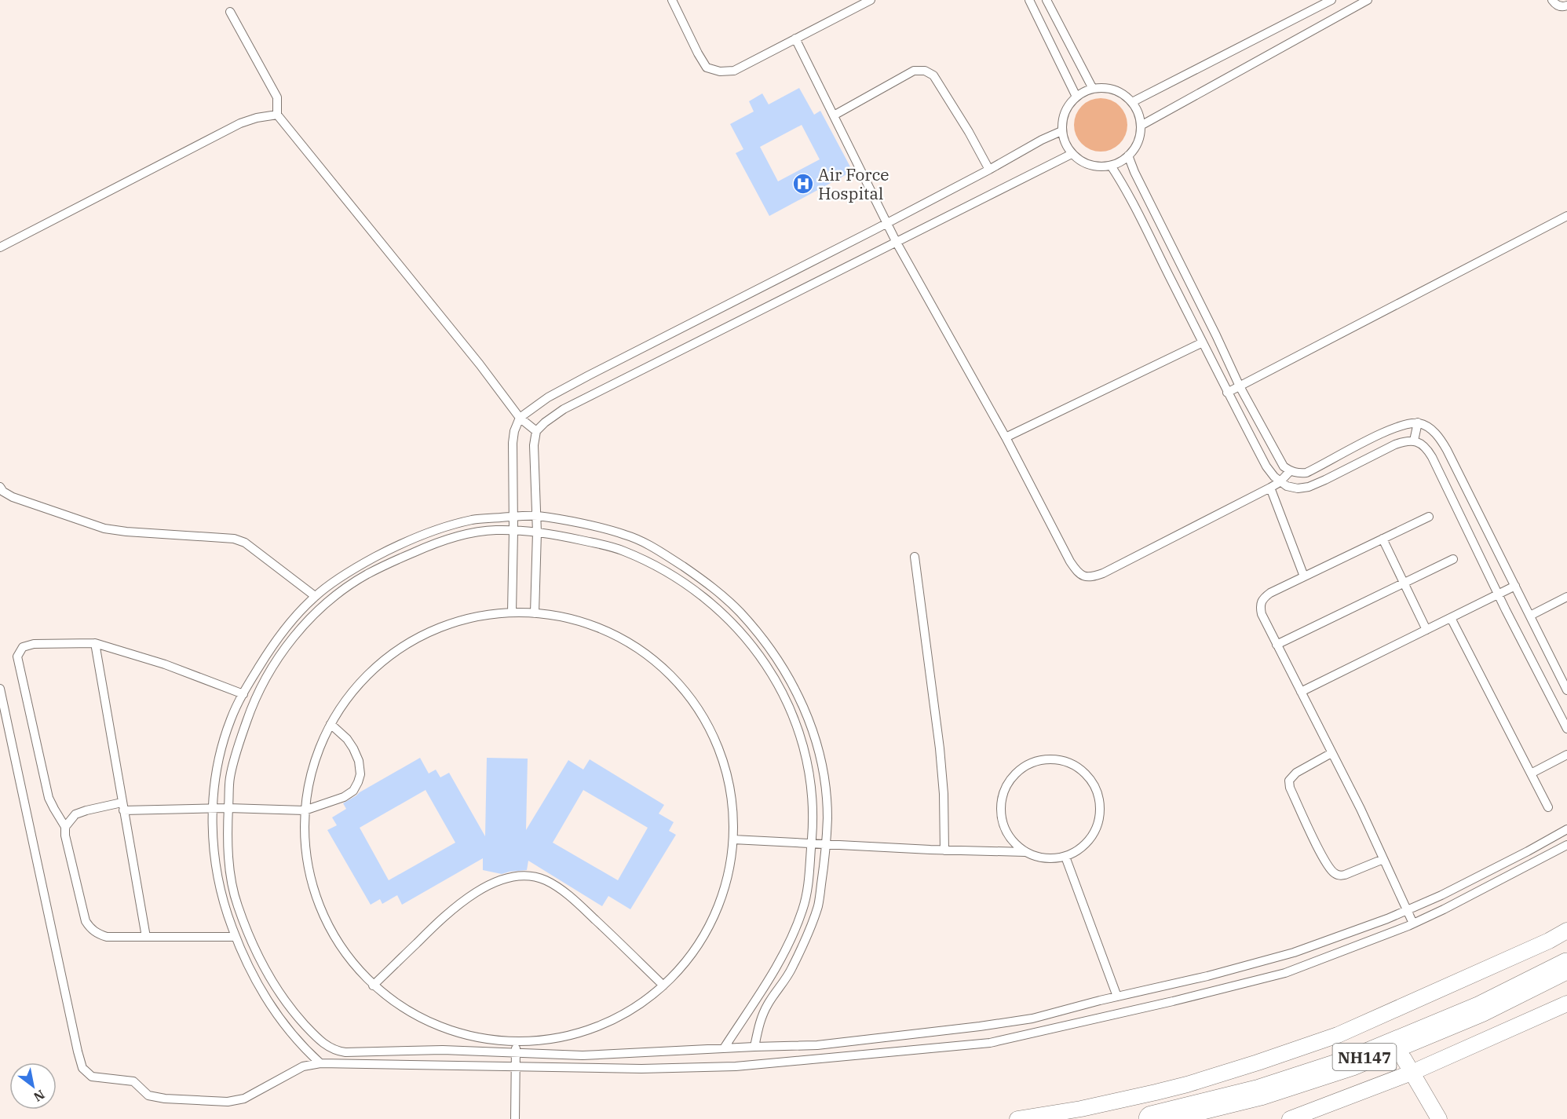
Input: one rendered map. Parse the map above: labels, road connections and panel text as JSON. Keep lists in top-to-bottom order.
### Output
{
  "streets": {
    "highway": ["NH147"]
  },
  "places": {
    "hospital": ["Air Force Hospital"]
  },
  "north": "bottom right"
}
